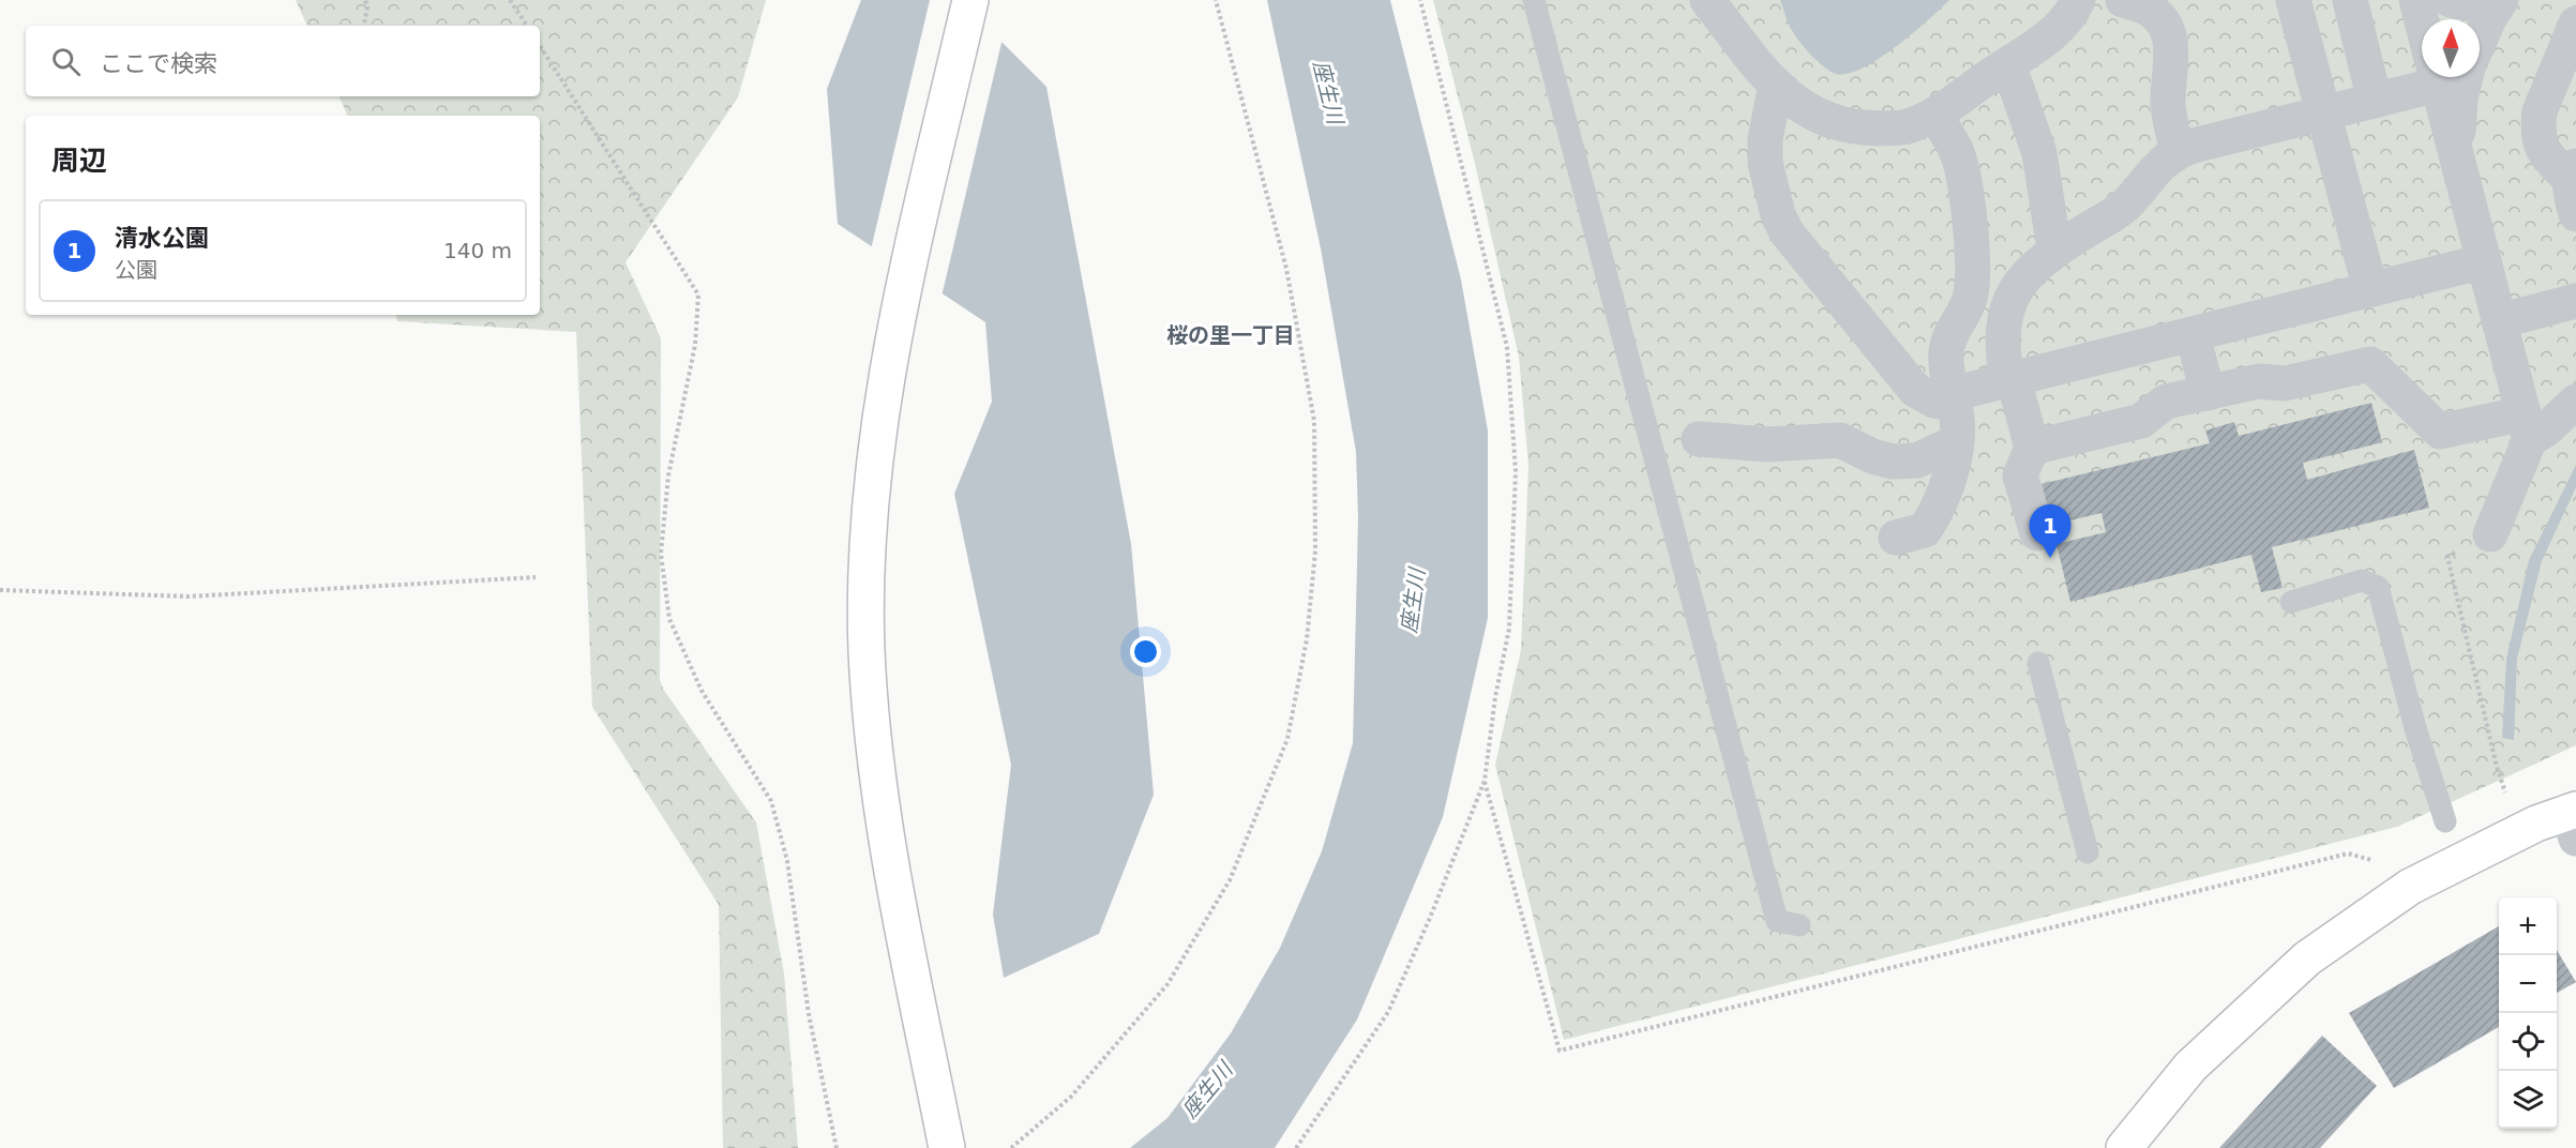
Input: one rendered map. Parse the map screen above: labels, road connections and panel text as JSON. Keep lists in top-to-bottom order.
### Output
{
  "districts": ["桜の里一丁目"],
  "water": ["座生川"],
  "north": "top",
  "page": {
    "search": "ここで検索",
    "heading": "周辺",
    "list": [
      {
        "mark": "1",
        "name": "清水公園",
        "note": "公園",
        "value": "140 m"
      }
    ],
    "pins": "1",
    "map_buttons": ["+", "−"]
  }
}
